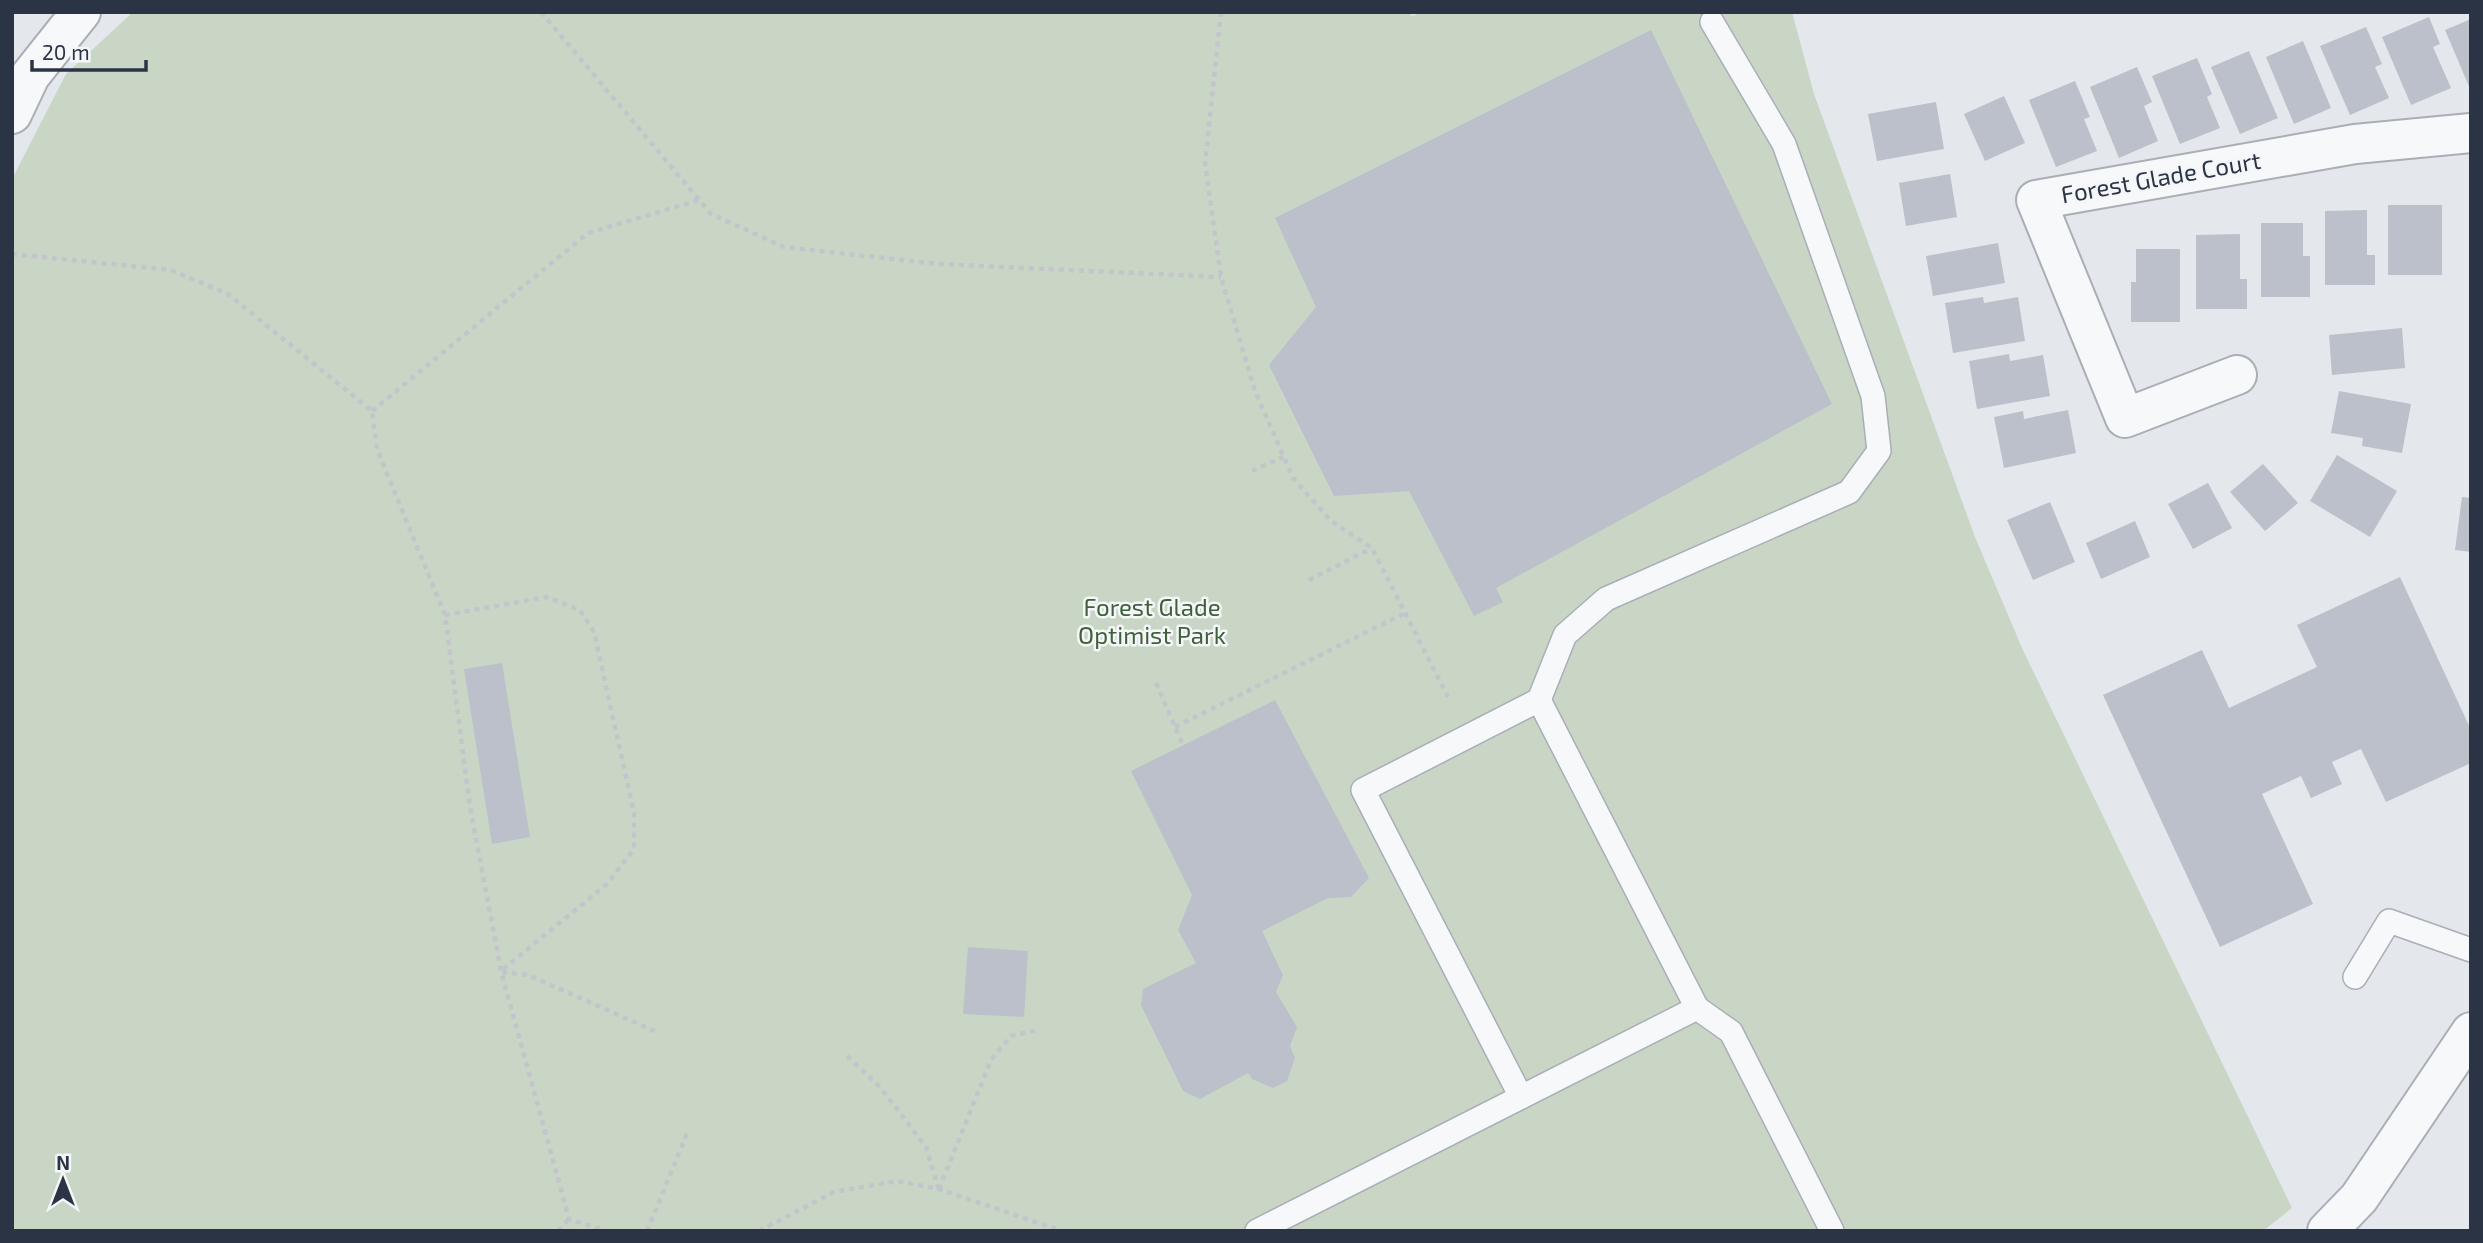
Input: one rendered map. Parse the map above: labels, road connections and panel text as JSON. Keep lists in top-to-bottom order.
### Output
{
  "streets": {
    "street": ["Forest Glade Court"]
  },
  "parks": ["Forest Glade Optimist Park"],
  "scale_bar": "20 m",
  "north": "top"
}
